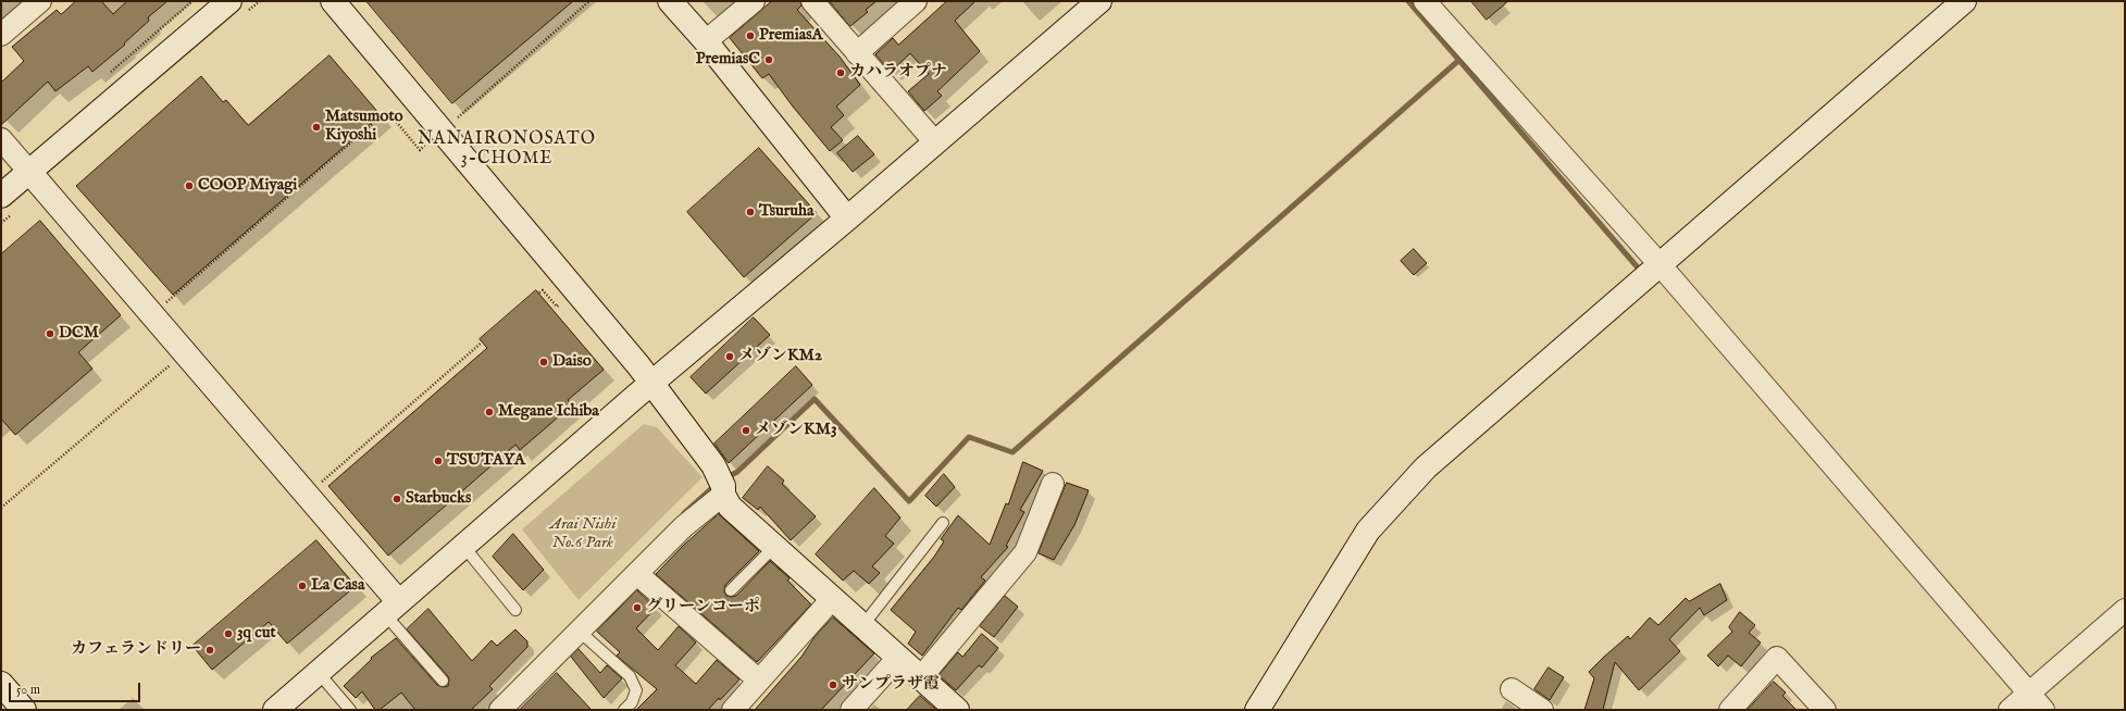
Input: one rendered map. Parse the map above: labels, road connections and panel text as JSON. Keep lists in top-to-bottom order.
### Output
{
  "districts": ["NANAIRONOSATO 3-CHOME"],
  "parks": ["Arai Nishi No.6 Park"],
  "places": [
    "PremiasA",
    "PremiasC",
    "カハラオプナ",
    "Matsumoto Kiyoshi",
    "COOP Miyagi",
    "Tsuruha",
    "DCM",
    "メゾンKM2",
    "Daiso",
    "Megane Ichiba",
    "メゾンKM3",
    "TSUTAYA",
    "Starbucks",
    "La Casa",
    "グリーンコーポ",
    "3q cut",
    "カフェランドリー",
    "サンプラザ霞"
  ],
  "scale_bar": "50 m"
}
